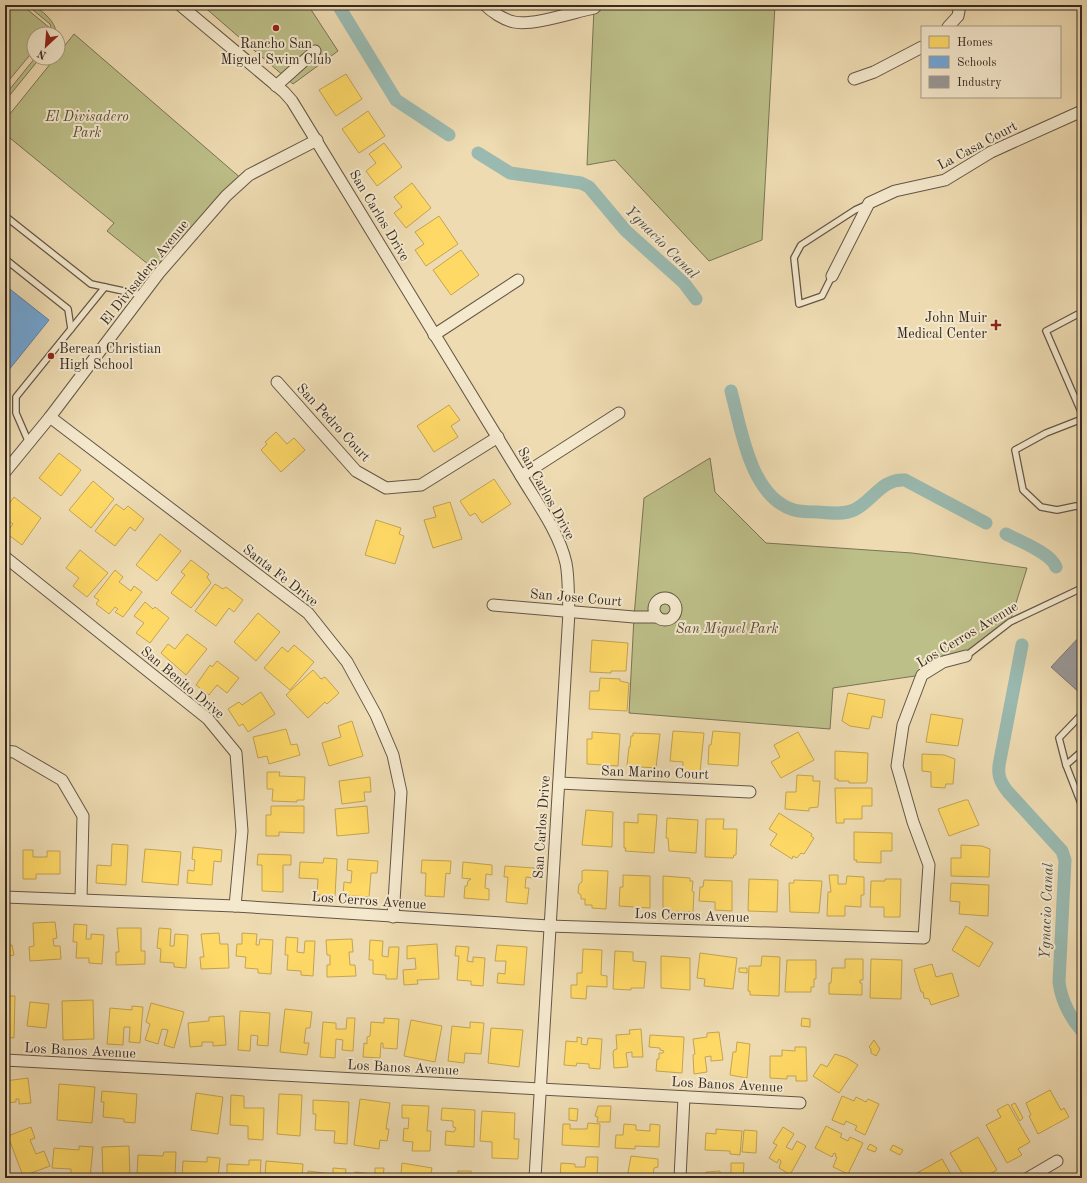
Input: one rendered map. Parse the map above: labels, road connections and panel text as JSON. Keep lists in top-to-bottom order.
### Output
{
  "streets": {
    "street": [
      "La Casa Court",
      "San Carlos Drive",
      "El Divisadero Avenue",
      "San Pedro Court",
      "Santa Fe Drive",
      "San Jose Court",
      "Los Cerros Avenue",
      "San Benito Drive",
      "San Marino Court",
      "Los Banos Avenue"
    ]
  },
  "crossings": [
    ["San Carlos Drive", "El Divisadero Avenue"],
    ["San Carlos Drive", "San Pedro Court"],
    ["San Carlos Drive", "San Jose Court"],
    ["San Carlos Drive", "Los Cerros Avenue"],
    ["San Carlos Drive", "San Marino Court"],
    ["San Carlos Drive", "Los Banos Avenue"],
    ["El Divisadero Avenue", "Santa Fe Drive"],
    ["Santa Fe Drive", "Los Cerros Avenue"],
    ["Los Cerros Avenue", "San Benito Drive"]
  ],
  "water": ["Ygnacio Canal"],
  "parks": ["El Divisadero Park", "San Miguel Park"],
  "places": {
    "other": ["Rancho San Miguel Swim Club", "Berean Christian High School"],
    "health": ["John Muir Medical Center"]
  },
  "legend": ["Homes", "Schools", "Industry"],
  "north": "bottom left"
}
